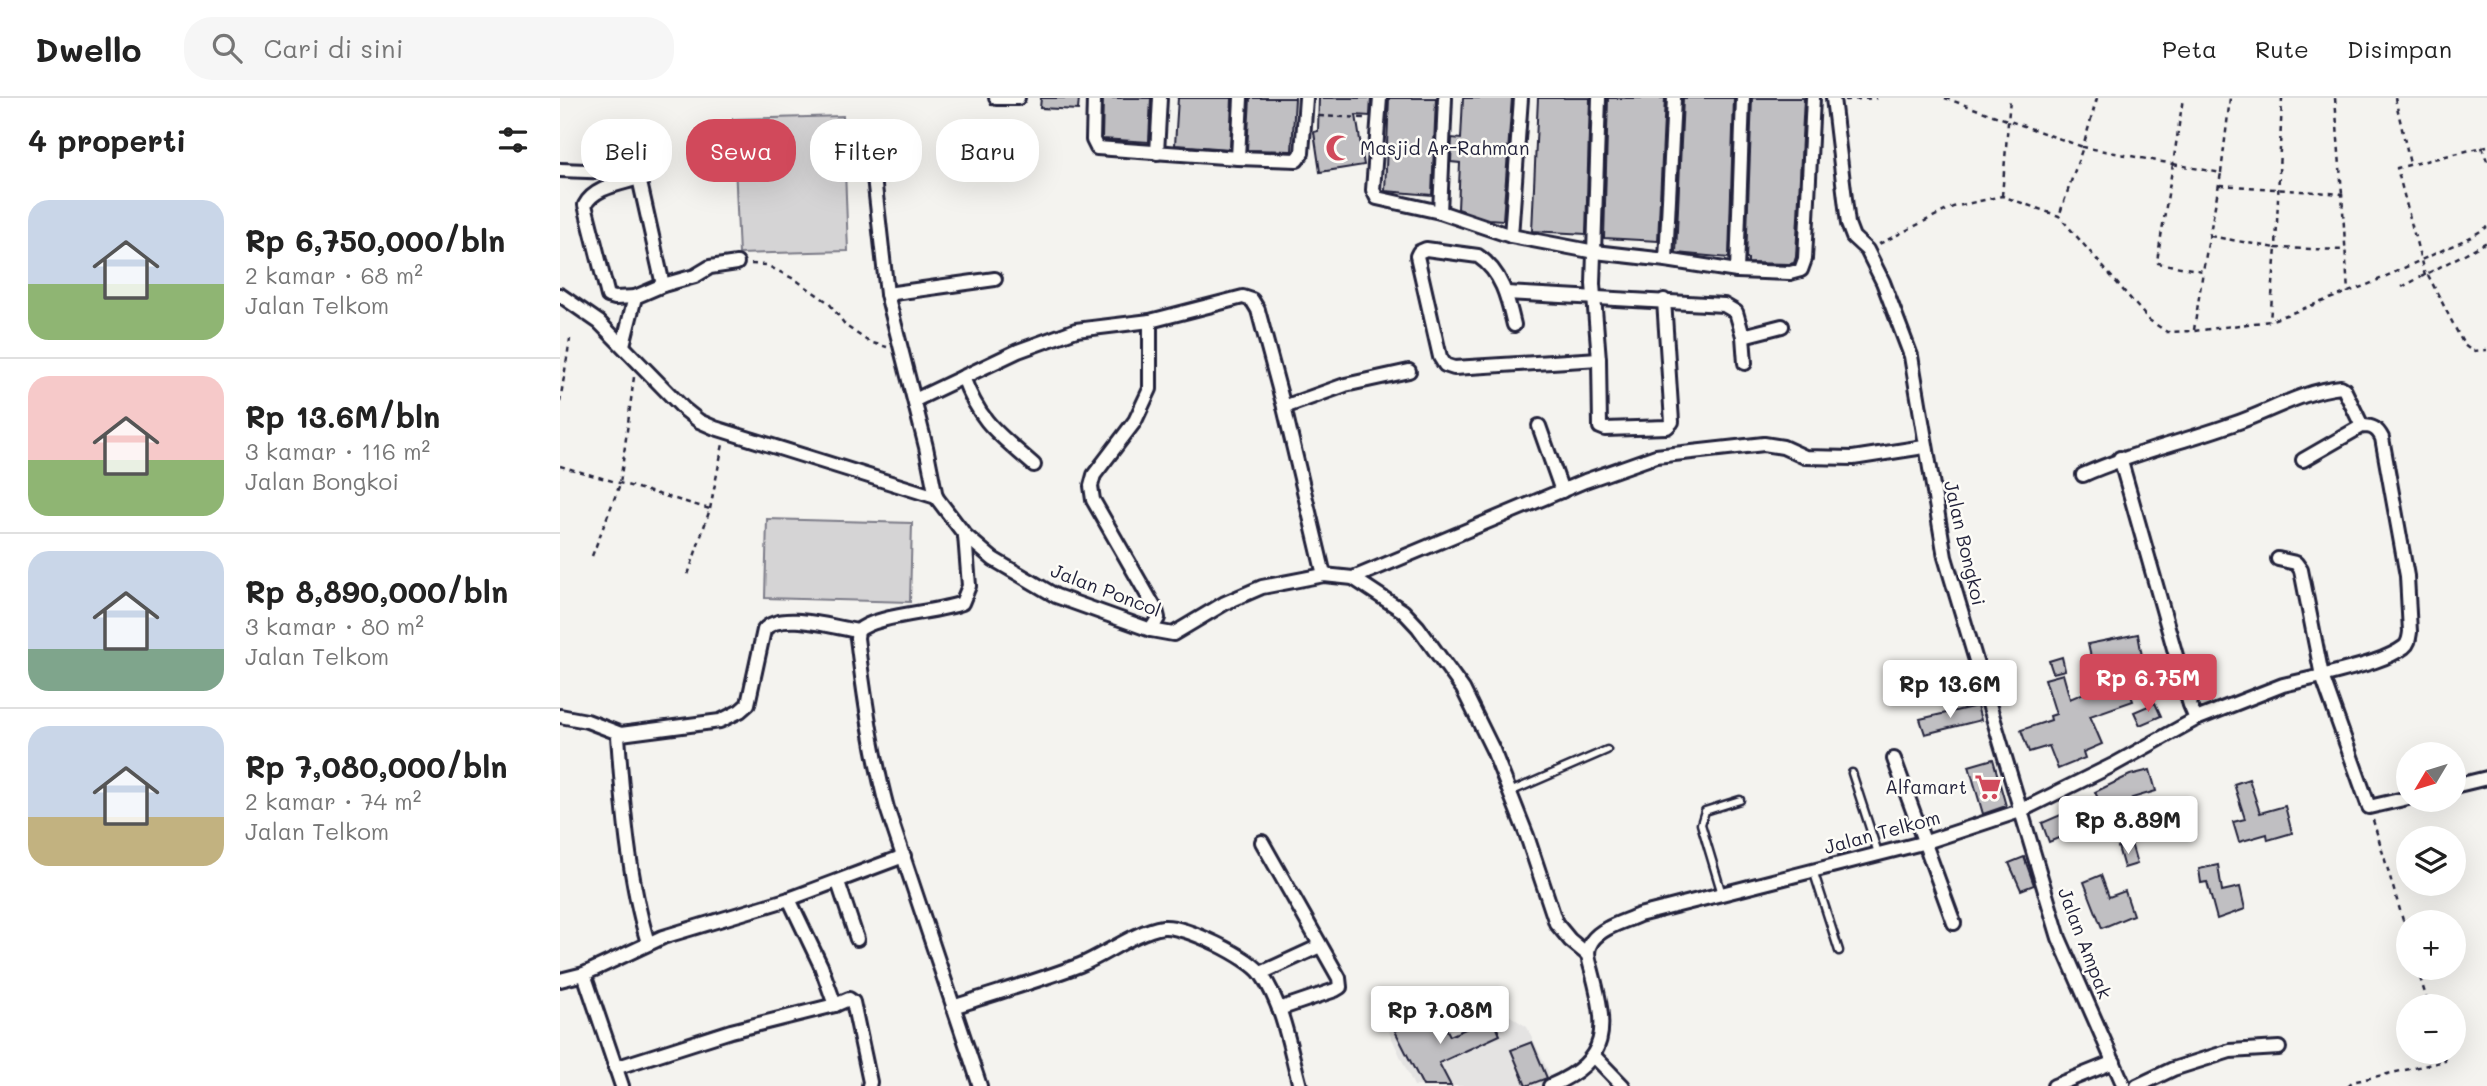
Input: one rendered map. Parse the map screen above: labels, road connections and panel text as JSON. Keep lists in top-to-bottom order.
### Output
{
  "streets": {
    "street": [
      "Jalan Bongkoi",
      "Jalan Poncol",
      "Jalan Telkom",
      "Jalan Ampak"
    ]
  },
  "crossings": [
    ["Jalan Bongkoi", "Jalan Telkom"],
    ["Jalan Bongkoi", "Jalan Ampak"],
    ["Jalan Poncol", "Jalan Telkom"],
    ["Jalan Telkom", "Jalan Ampak"]
  ],
  "places": {
    "mosque": ["Masjid Ar-Rahman"],
    "supermarket": ["Alfamart"]
  },
  "north": "bottom left",
  "page": {
    "header": "Dwello",
    "search": "Cari di sini",
    "nav": ["Peta", "Rute", "Disimpan"],
    "heading": "4 properti",
    "chip": [
      "Beli",
      "Sewa",
      "Filter",
      "Baru"
    ],
    "list": [
      {
        "name": "Rp 6,750,000/bln",
        "note": "2 kamar · 68 m² · Jalan Telkom"
      },
      {
        "name": "Rp 13.6M/bln",
        "note": "3 kamar · 116 m² · Jalan Bongkoi"
      },
      {
        "name": "Rp 8,890,000/bln",
        "note": "3 kamar · 80 m² · Jalan Telkom"
      },
      {
        "name": "Rp 7,080,000/bln",
        "note": "2 kamar · 74 m² · Jalan Telkom"
      }
    ],
    "price": [
      "Rp 6.75M",
      "Rp 13.6M",
      "Rp 8.89M",
      "Rp 7.08M"
    ],
    "map_buttons": ["+", "−"]
  }
}
